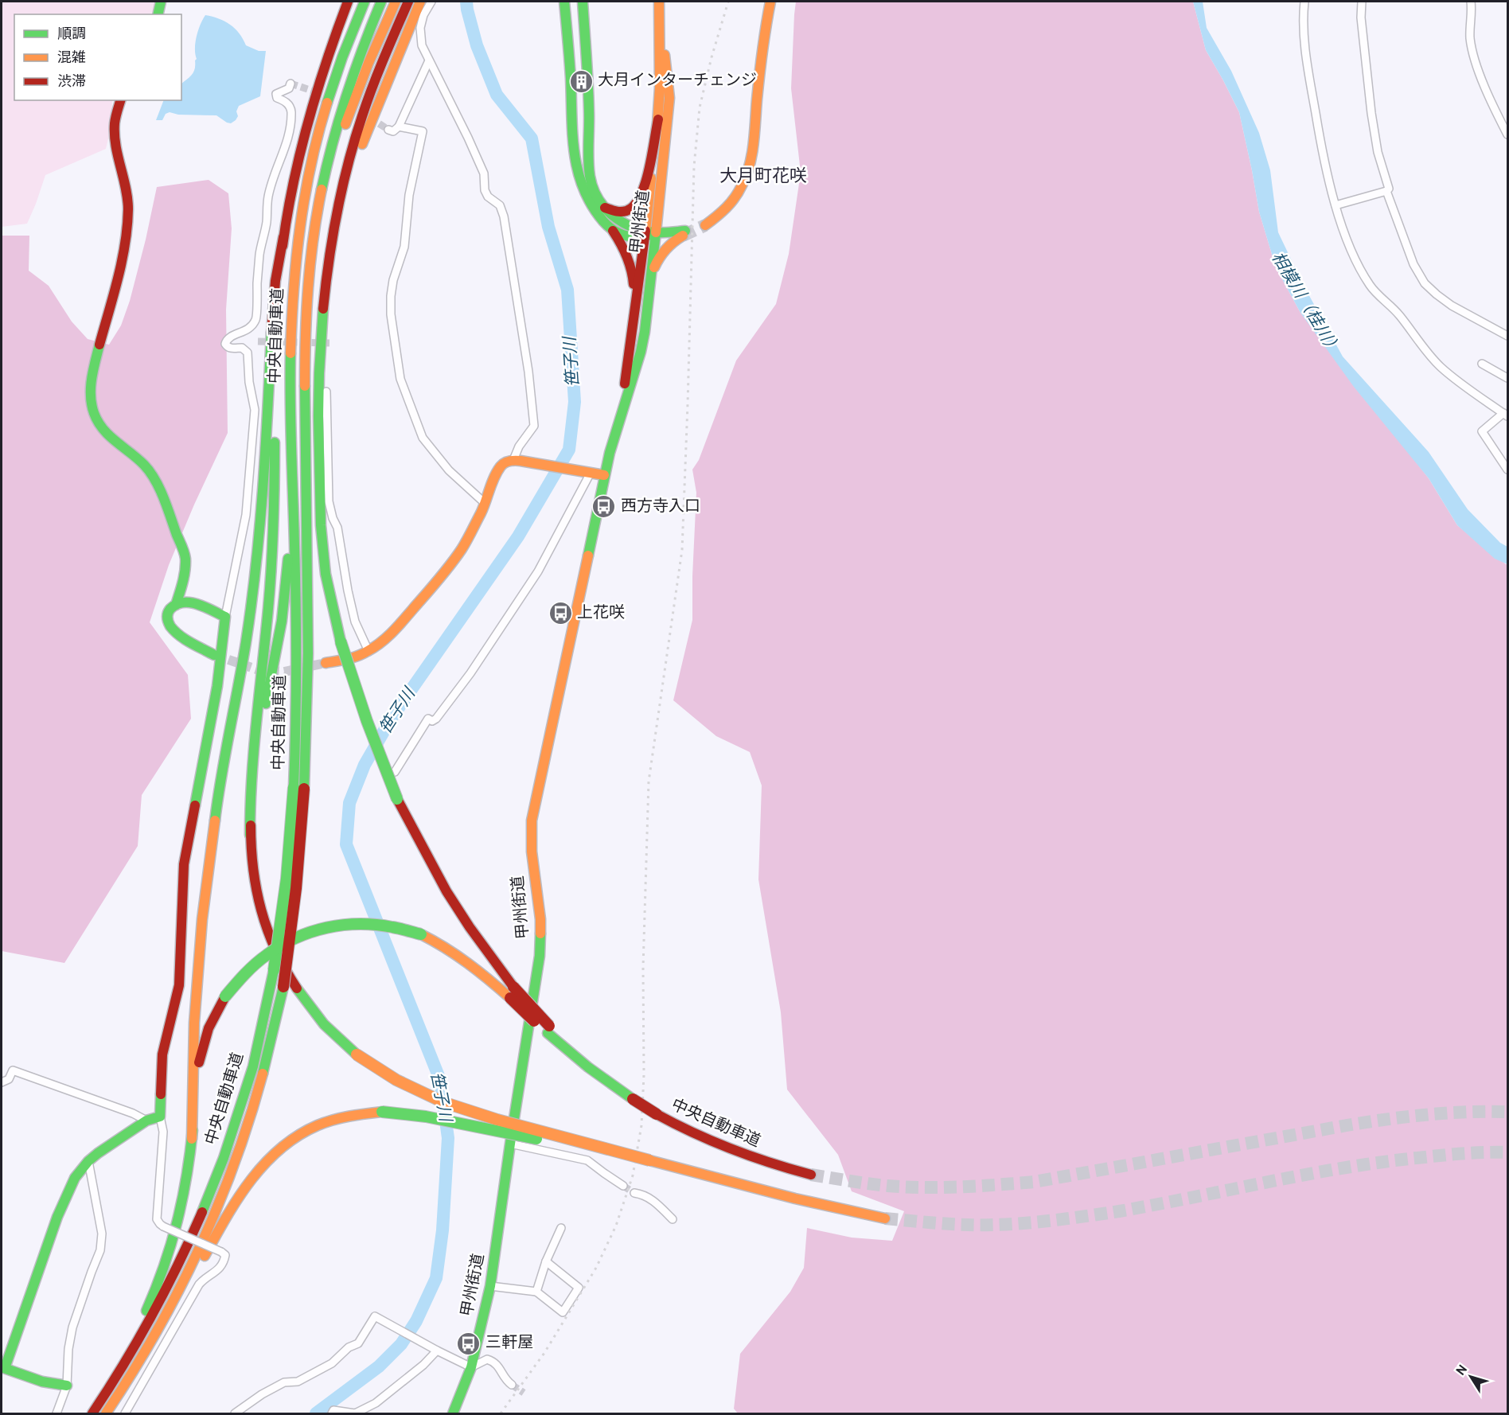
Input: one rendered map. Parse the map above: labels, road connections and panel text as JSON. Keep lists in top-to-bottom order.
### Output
{
  "streets": {
    "main road": ["甲州街道", "中央自動車道"]
  },
  "districts": ["大月町花咲"],
  "water": ["相模川（桂川）", "笹子川"],
  "places": {
    "building": ["大月インターチェンジ"],
    "bus stop": ["西方寺入口", "上花咲", "三軒屋"]
  },
  "legend": ["順調", "混雑", "渋滞"],
  "north": "top left"
}
